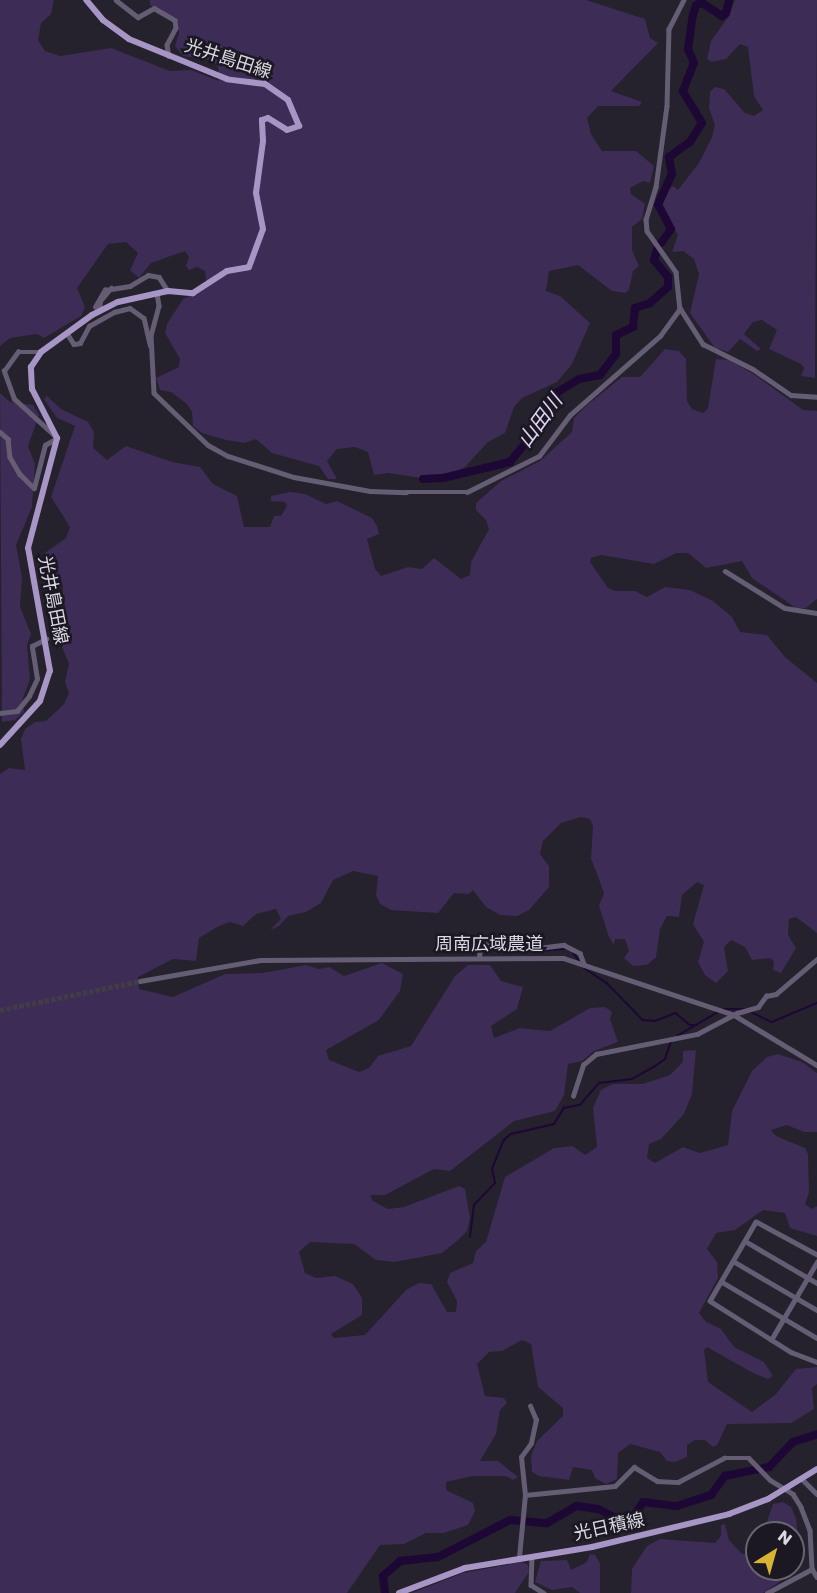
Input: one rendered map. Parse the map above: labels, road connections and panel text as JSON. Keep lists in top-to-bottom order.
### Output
{
  "streets": {
    "main road": ["光井島田線", "光日積線"],
    "street": ["周南広域農道"]
  },
  "water": ["山田川"],
  "north": "top right"
}
